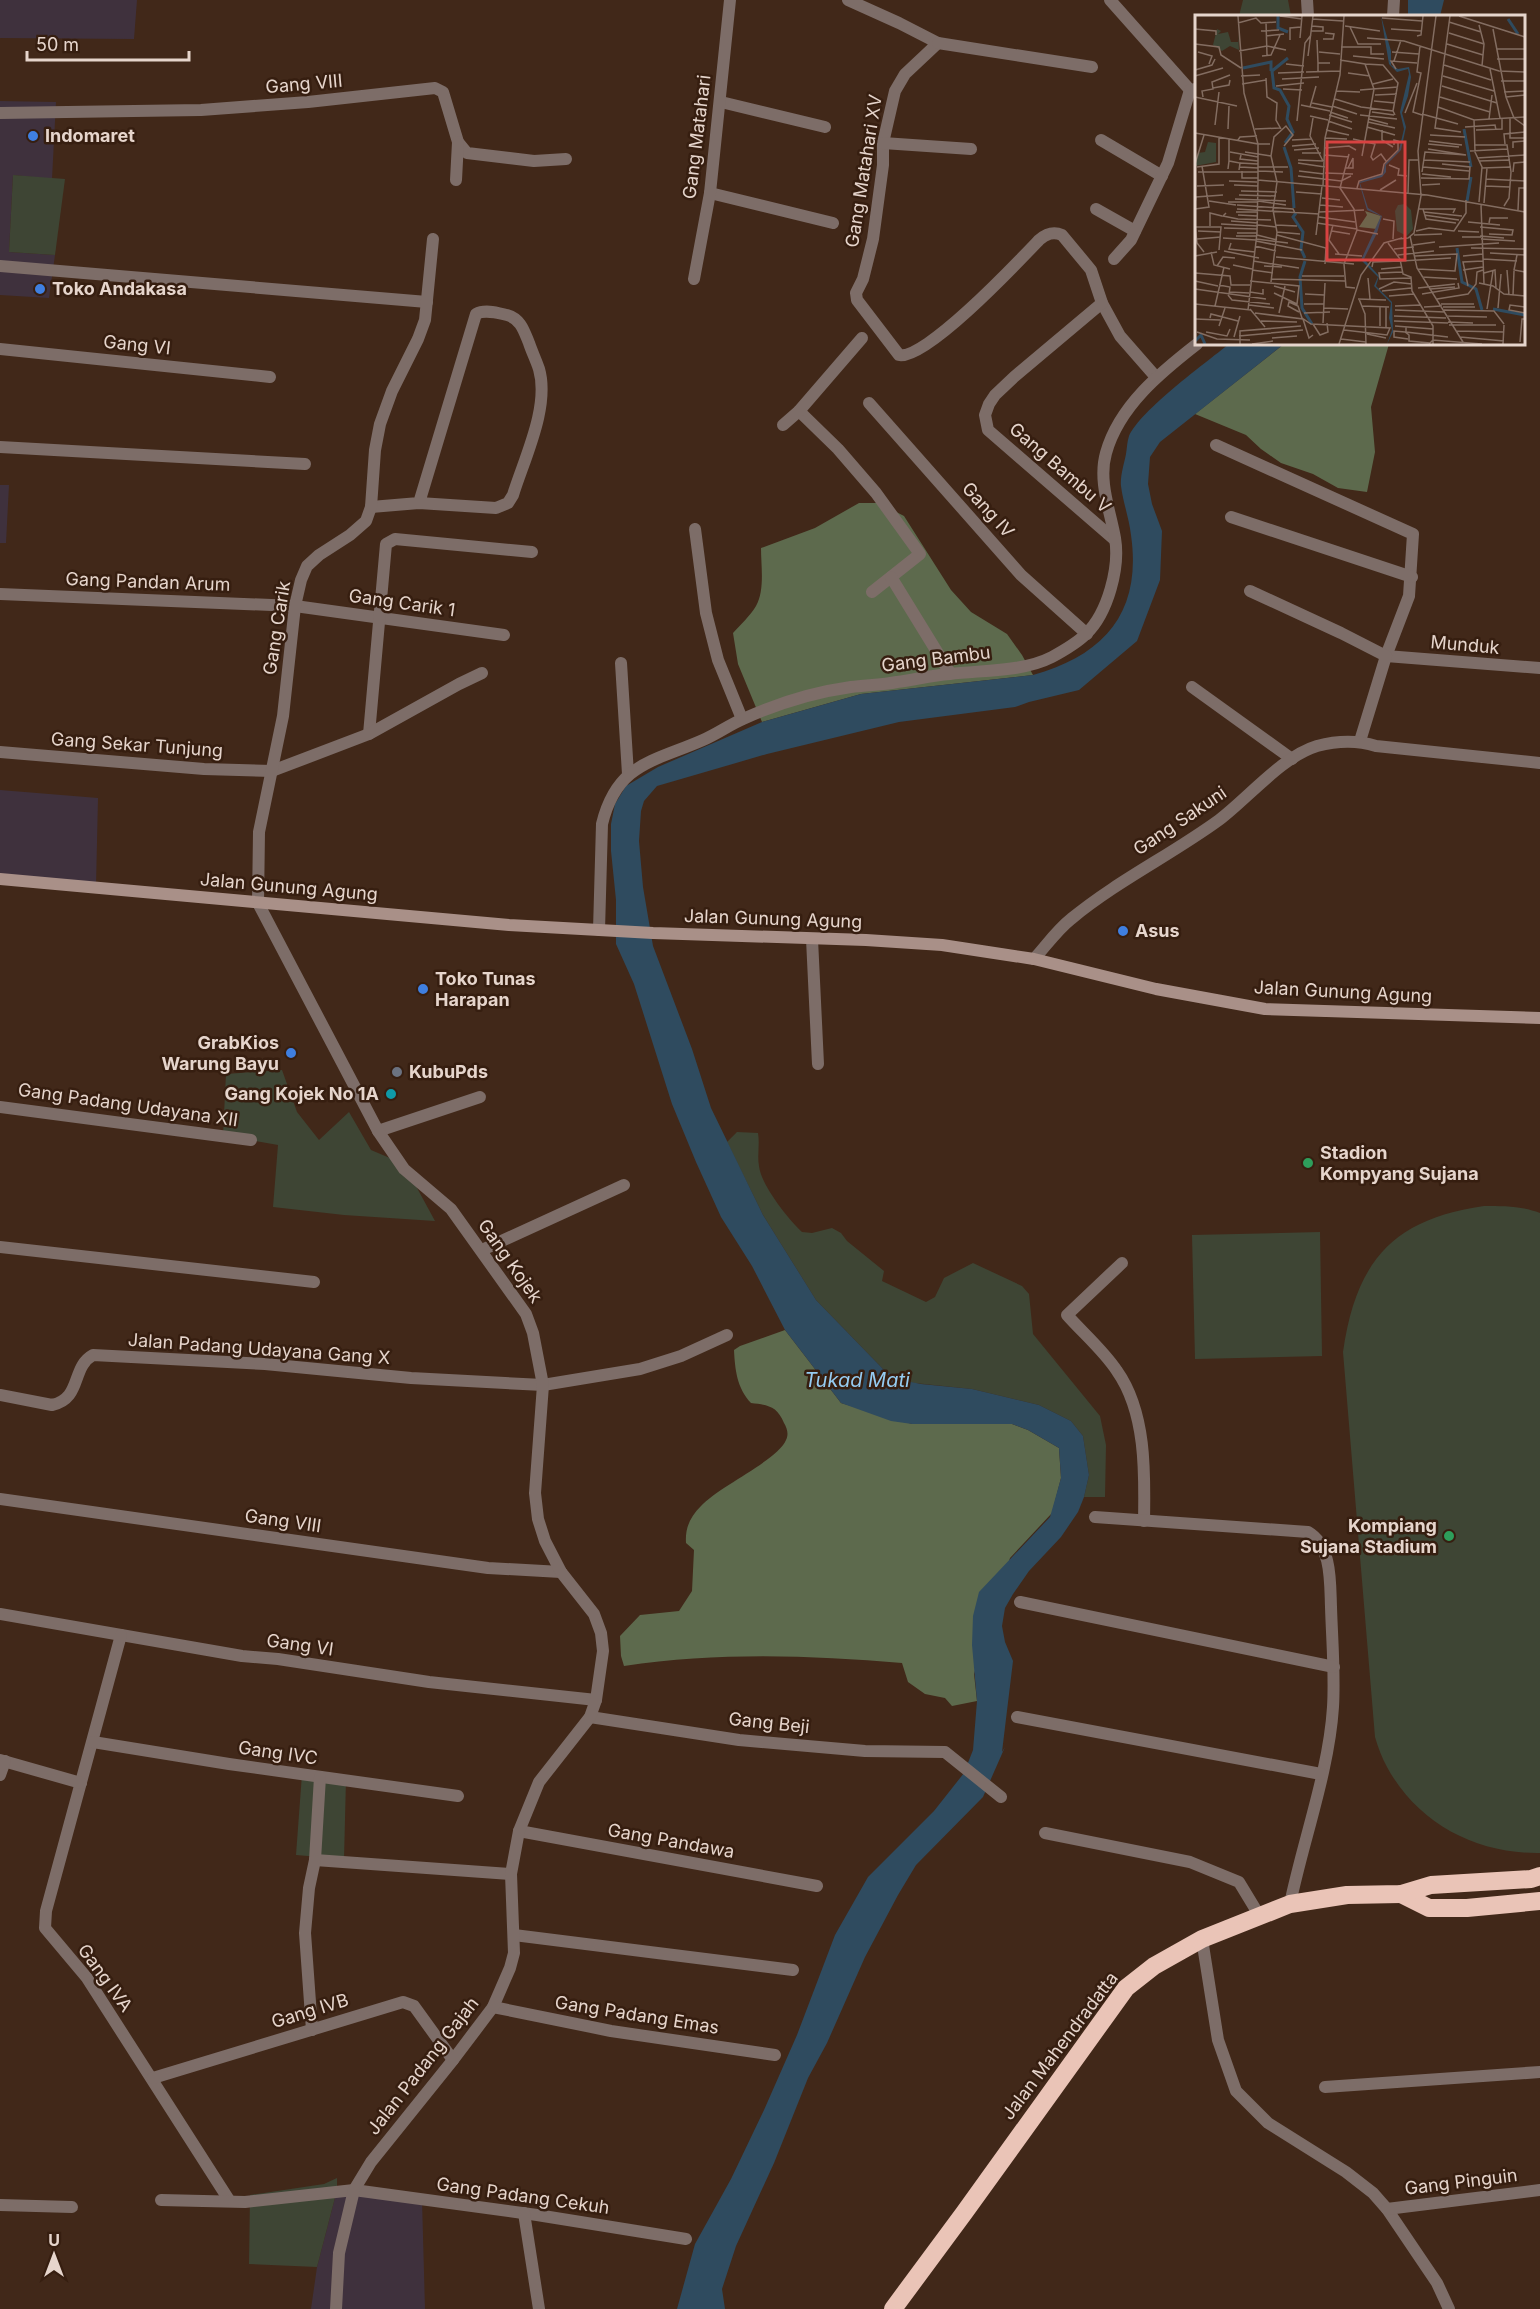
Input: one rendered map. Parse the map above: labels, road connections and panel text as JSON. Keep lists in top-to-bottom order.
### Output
{
  "streets": {
    "highway": ["Jalan Mahendradatta"],
    "main road": ["Jalan Gunung Agung"],
    "street": [
      "Gang VIII",
      "Gang Matahari",
      "Gang Matahari XV",
      "Gang VI",
      "Gang Bambu V",
      "Gang IV",
      "Gang Pandan Arum",
      "Gang Carik 1",
      "Gang Carik",
      "Munduk",
      "Gang Bambu",
      "Gang Sekar Tunjung",
      "Gang Sakuni",
      "Gang Padang Udayana XII",
      "Gang Kojek",
      "Jalan Padang Udayana Gang X",
      "Gang Beji",
      "Gang IVC",
      "Gang Pandawa",
      "Gang IVA",
      "Gang IVB",
      "Gang Padang Emas",
      "Jalan Padang Gajah",
      "Gang Pinguin",
      "Gang Padang Cekuh"
    ]
  },
  "crossings": [
    ["Gang VIII", "Gang Kojek"],
    ["Gang Matahari XV", "Gang Bambu V"],
    ["Gang VI", "Gang Kojek"],
    ["Gang VI", "Gang IVA"],
    ["Gang Bambu V", "Gang Bambu"],
    ["Gang IV", "Gang Bambu"],
    ["Gang Pandan Arum", "Gang Carik 1"],
    ["Gang Pandan Arum", "Gang Carik"],
    ["Gang Carik 1", "Gang Carik"],
    ["Gang Carik", "Gang Sekar Tunjung"],
    ["Gang Carik", "Jalan Gunung Agung"],
    ["Gang Carik", "Gang Kojek"],
    ["Gang Bambu", "Jalan Gunung Agung"],
    ["Gang Sakuni", "Jalan Gunung Agung"],
    ["Jalan Gunung Agung", "Gang Kojek"],
    ["Gang Kojek", "Jalan Padang Udayana Gang X"],
    ["Gang Kojek", "Gang Beji"],
    ["Gang Kojek", "Jalan Padang Gajah"],
    ["Gang Beji", "Jalan Padang Gajah"],
    ["Gang IVC", "Gang IVA"],
    ["Gang Pandawa", "Jalan Padang Gajah"],
    ["Gang IVA", "Gang IVB"],
    ["Gang IVB", "Jalan Padang Gajah"],
    ["Gang Padang Emas", "Jalan Padang Gajah"],
    ["Jalan Padang Gajah", "Gang Padang Cekuh"]
  ],
  "water": ["Tukad Mati"],
  "places": [
    "Indomaret",
    "Toko Andakasa",
    "Asus",
    "Toko Tunas Harapan",
    "GrabKios Warung Bayu",
    "KubuPds",
    "Gang Kojek No 1A",
    "Stadion Kompyang Sujana",
    "Kompiang Sujana Stadium"
  ],
  "scale_bar": "50 m",
  "north": "top"
}
